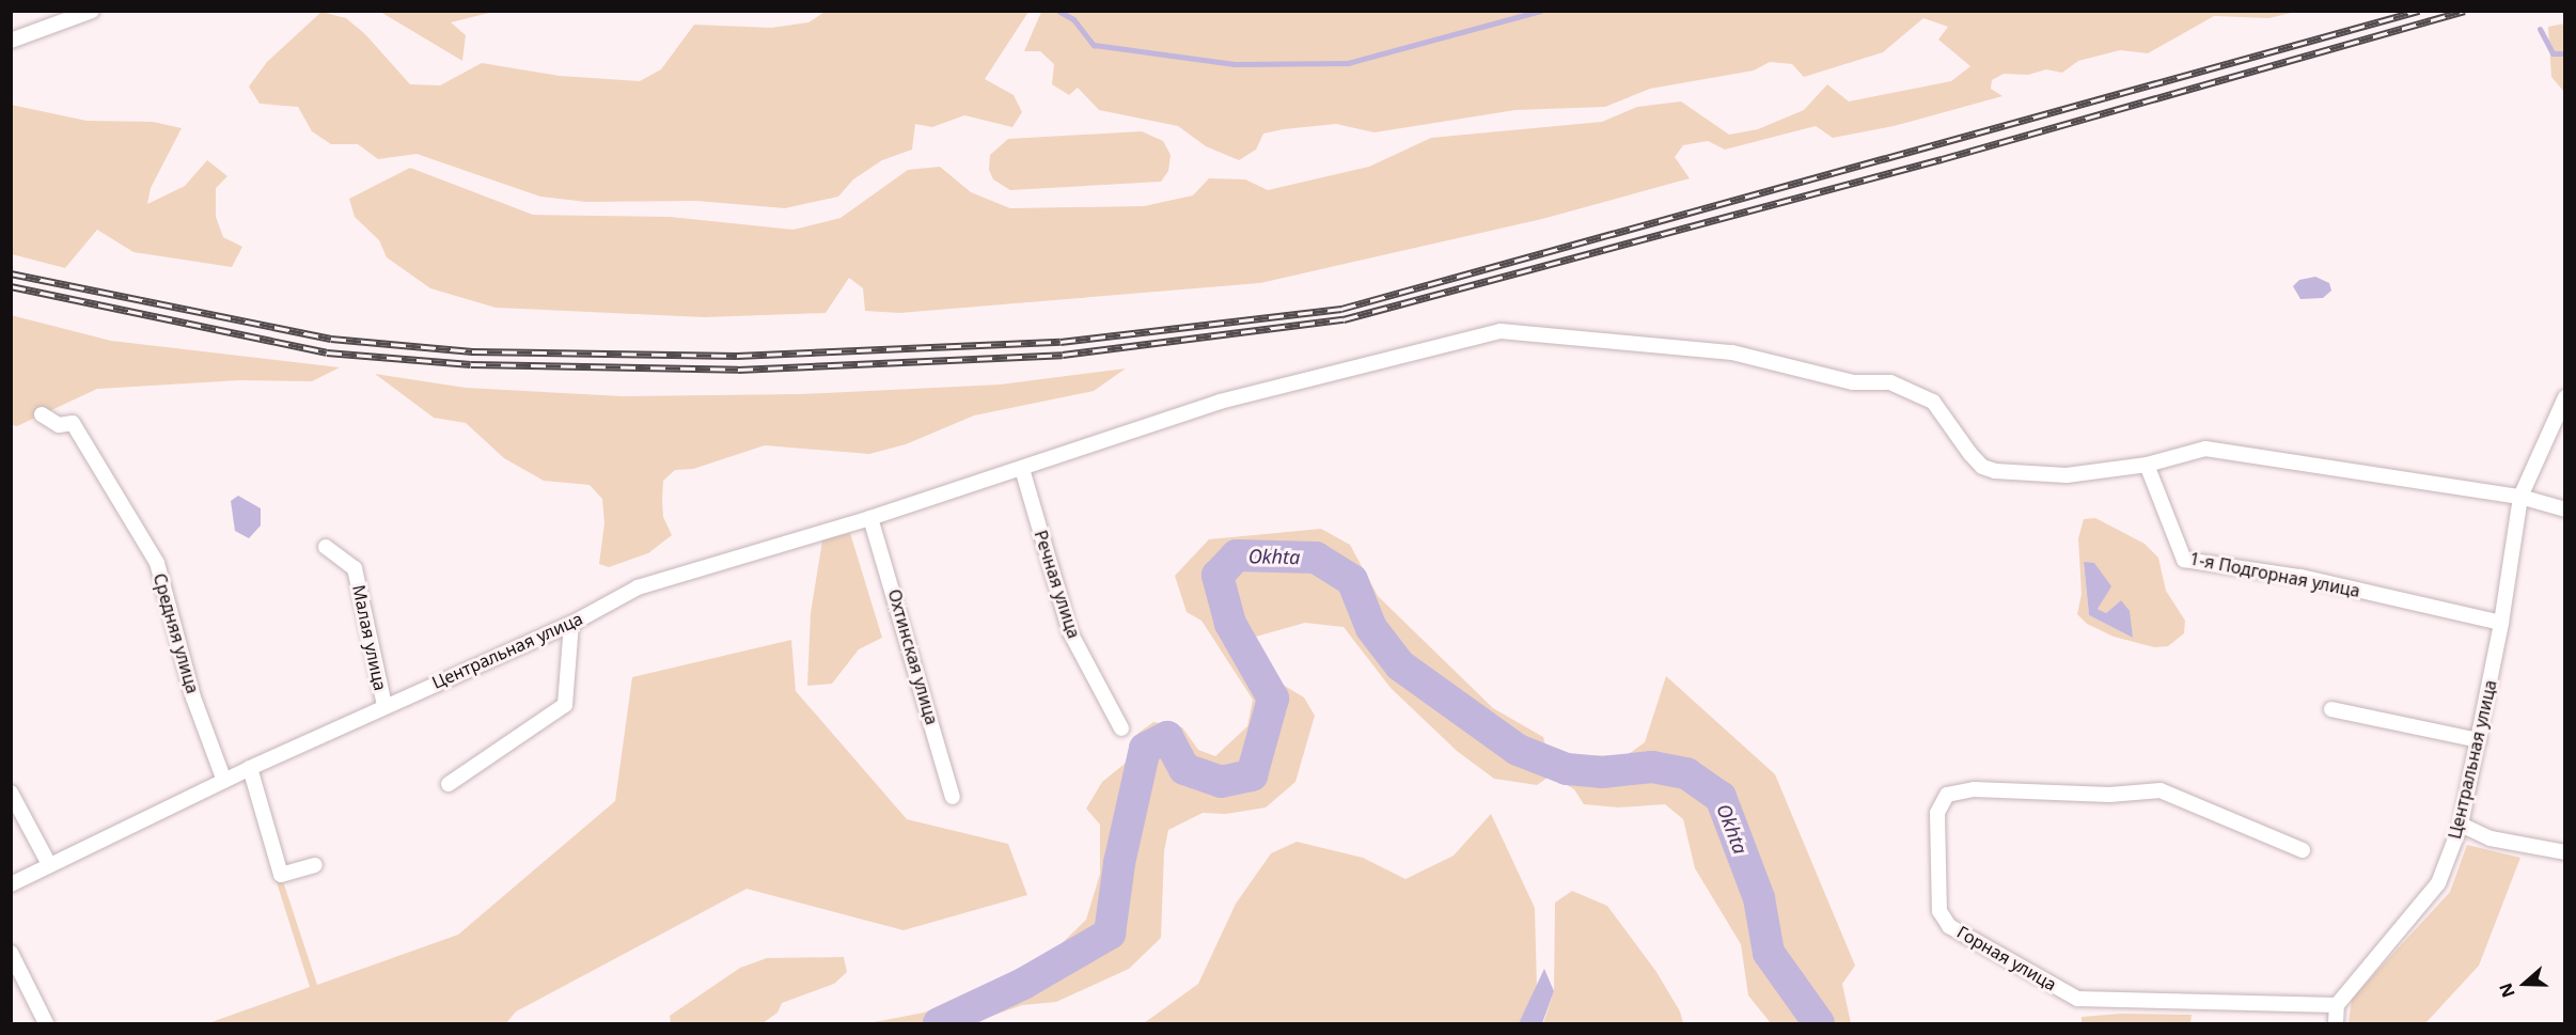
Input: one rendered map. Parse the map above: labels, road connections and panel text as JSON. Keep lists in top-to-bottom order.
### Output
{
  "streets": {
    "street": [
      "1-я Подгорная улица",
      "Речная улица",
      "Средняя улица",
      "Малая улица",
      "Центральная улица",
      "Охтинская улица",
      "Горная улица"
    ]
  },
  "crossings": [
    ["1-я Подгорная улица", "Центральная улица"],
    ["Речная улица", "Центральная улица"],
    ["Средняя улица", "Центральная улица"],
    ["Малая улица", "Центральная улица"],
    ["Центральная улица", "Охтинская улица"],
    ["Центральная улица", "Горная улица"]
  ],
  "water": ["Okhta"],
  "north": "left"
}
